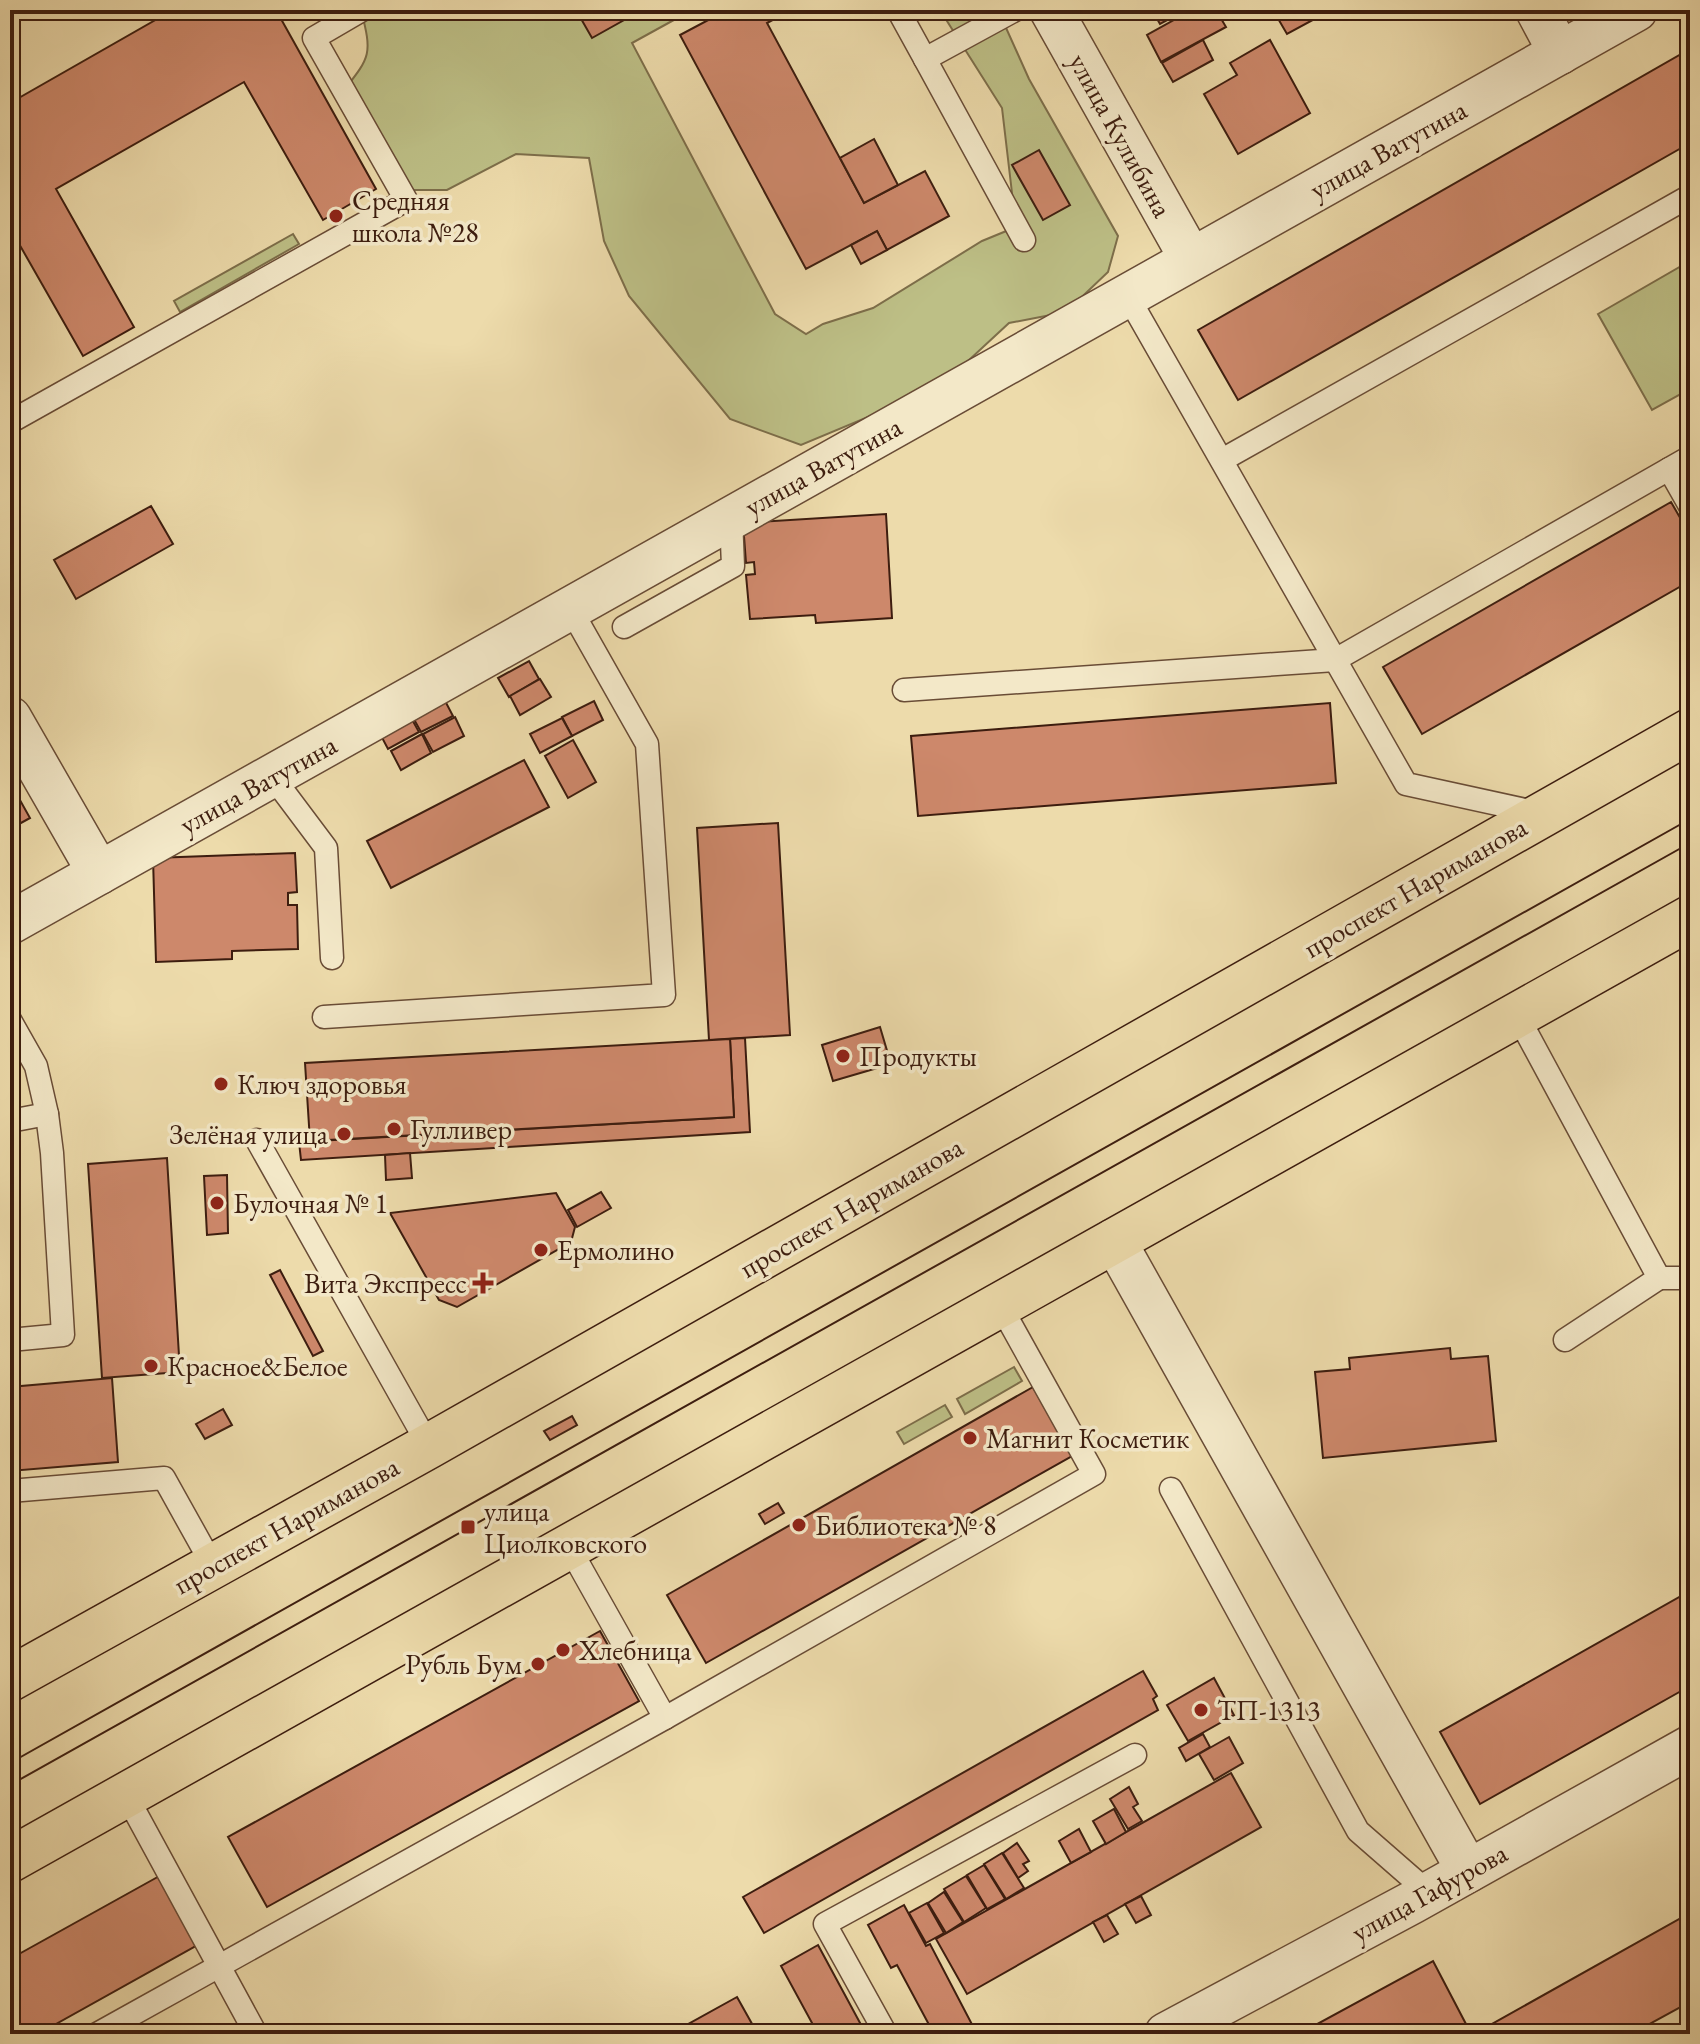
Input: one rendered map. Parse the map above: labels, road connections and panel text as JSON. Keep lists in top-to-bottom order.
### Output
{
  "streets": {
    "main road": ["проспект Нариманова"],
    "street": ["улица Кулибина", "улица Ватутина", "улица Гафурова"]
  },
  "crossings": [
    ["улица Кулибина", "улица Ватутина"]
  ],
  "places": {
    "other": [
      "Средняя школа №28",
      "Продукты",
      "Ключ здоровья",
      "Гулливер",
      "Зелёная улица",
      "Булочная № 1",
      "Ермолино",
      "Красное&Белое",
      "Магнит Косметик",
      "Библиотека № 8",
      "Хлебница",
      "Рубль Бум",
      "ТП-1313"
    ],
    "health": ["Вита Экспресс"],
    "transit": ["улица Циолковского"]
  }
}
